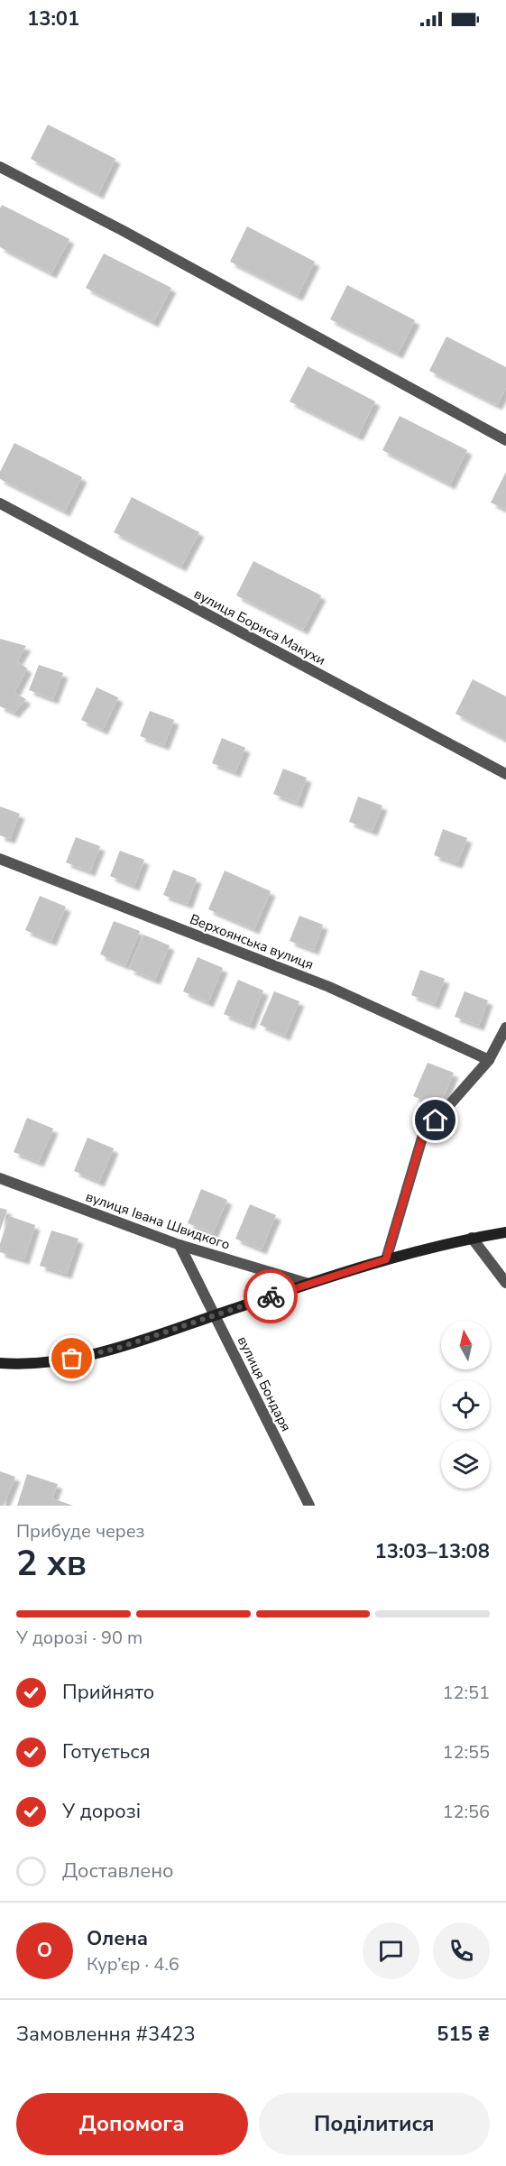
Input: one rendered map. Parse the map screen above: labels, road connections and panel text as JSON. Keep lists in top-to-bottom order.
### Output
{
  "streets": {
    "street": [
      "вулиця Бориса Макухи",
      "Верхоянська вулиця",
      "вулиця Івана Швидкого",
      "вулиця Бондаря"
    ]
  },
  "crossings": [
    ["вулиця Івана Швидкого", "вулиця Бондаря"]
  ],
  "north": "top",
  "page": {
    "status": "13:01",
    "heading": ["2 хв", "Прибуде через", "13:03–13:08"],
    "panel": [
      "Олена",
      "Кур’єр · 4.6",
      "Замовлення #3423",
      "515 ₴"
    ],
    "bar": "У дорозі · 90 m",
    "list": [
      ["Прийнято", "12:51"],
      ["Готується", "12:55"],
      ["У дорозі", "12:56"],
      "Доставлено"
    ],
    "round": "О",
    "buttons": ["Допомога", "Поділитися"]
  }
}
